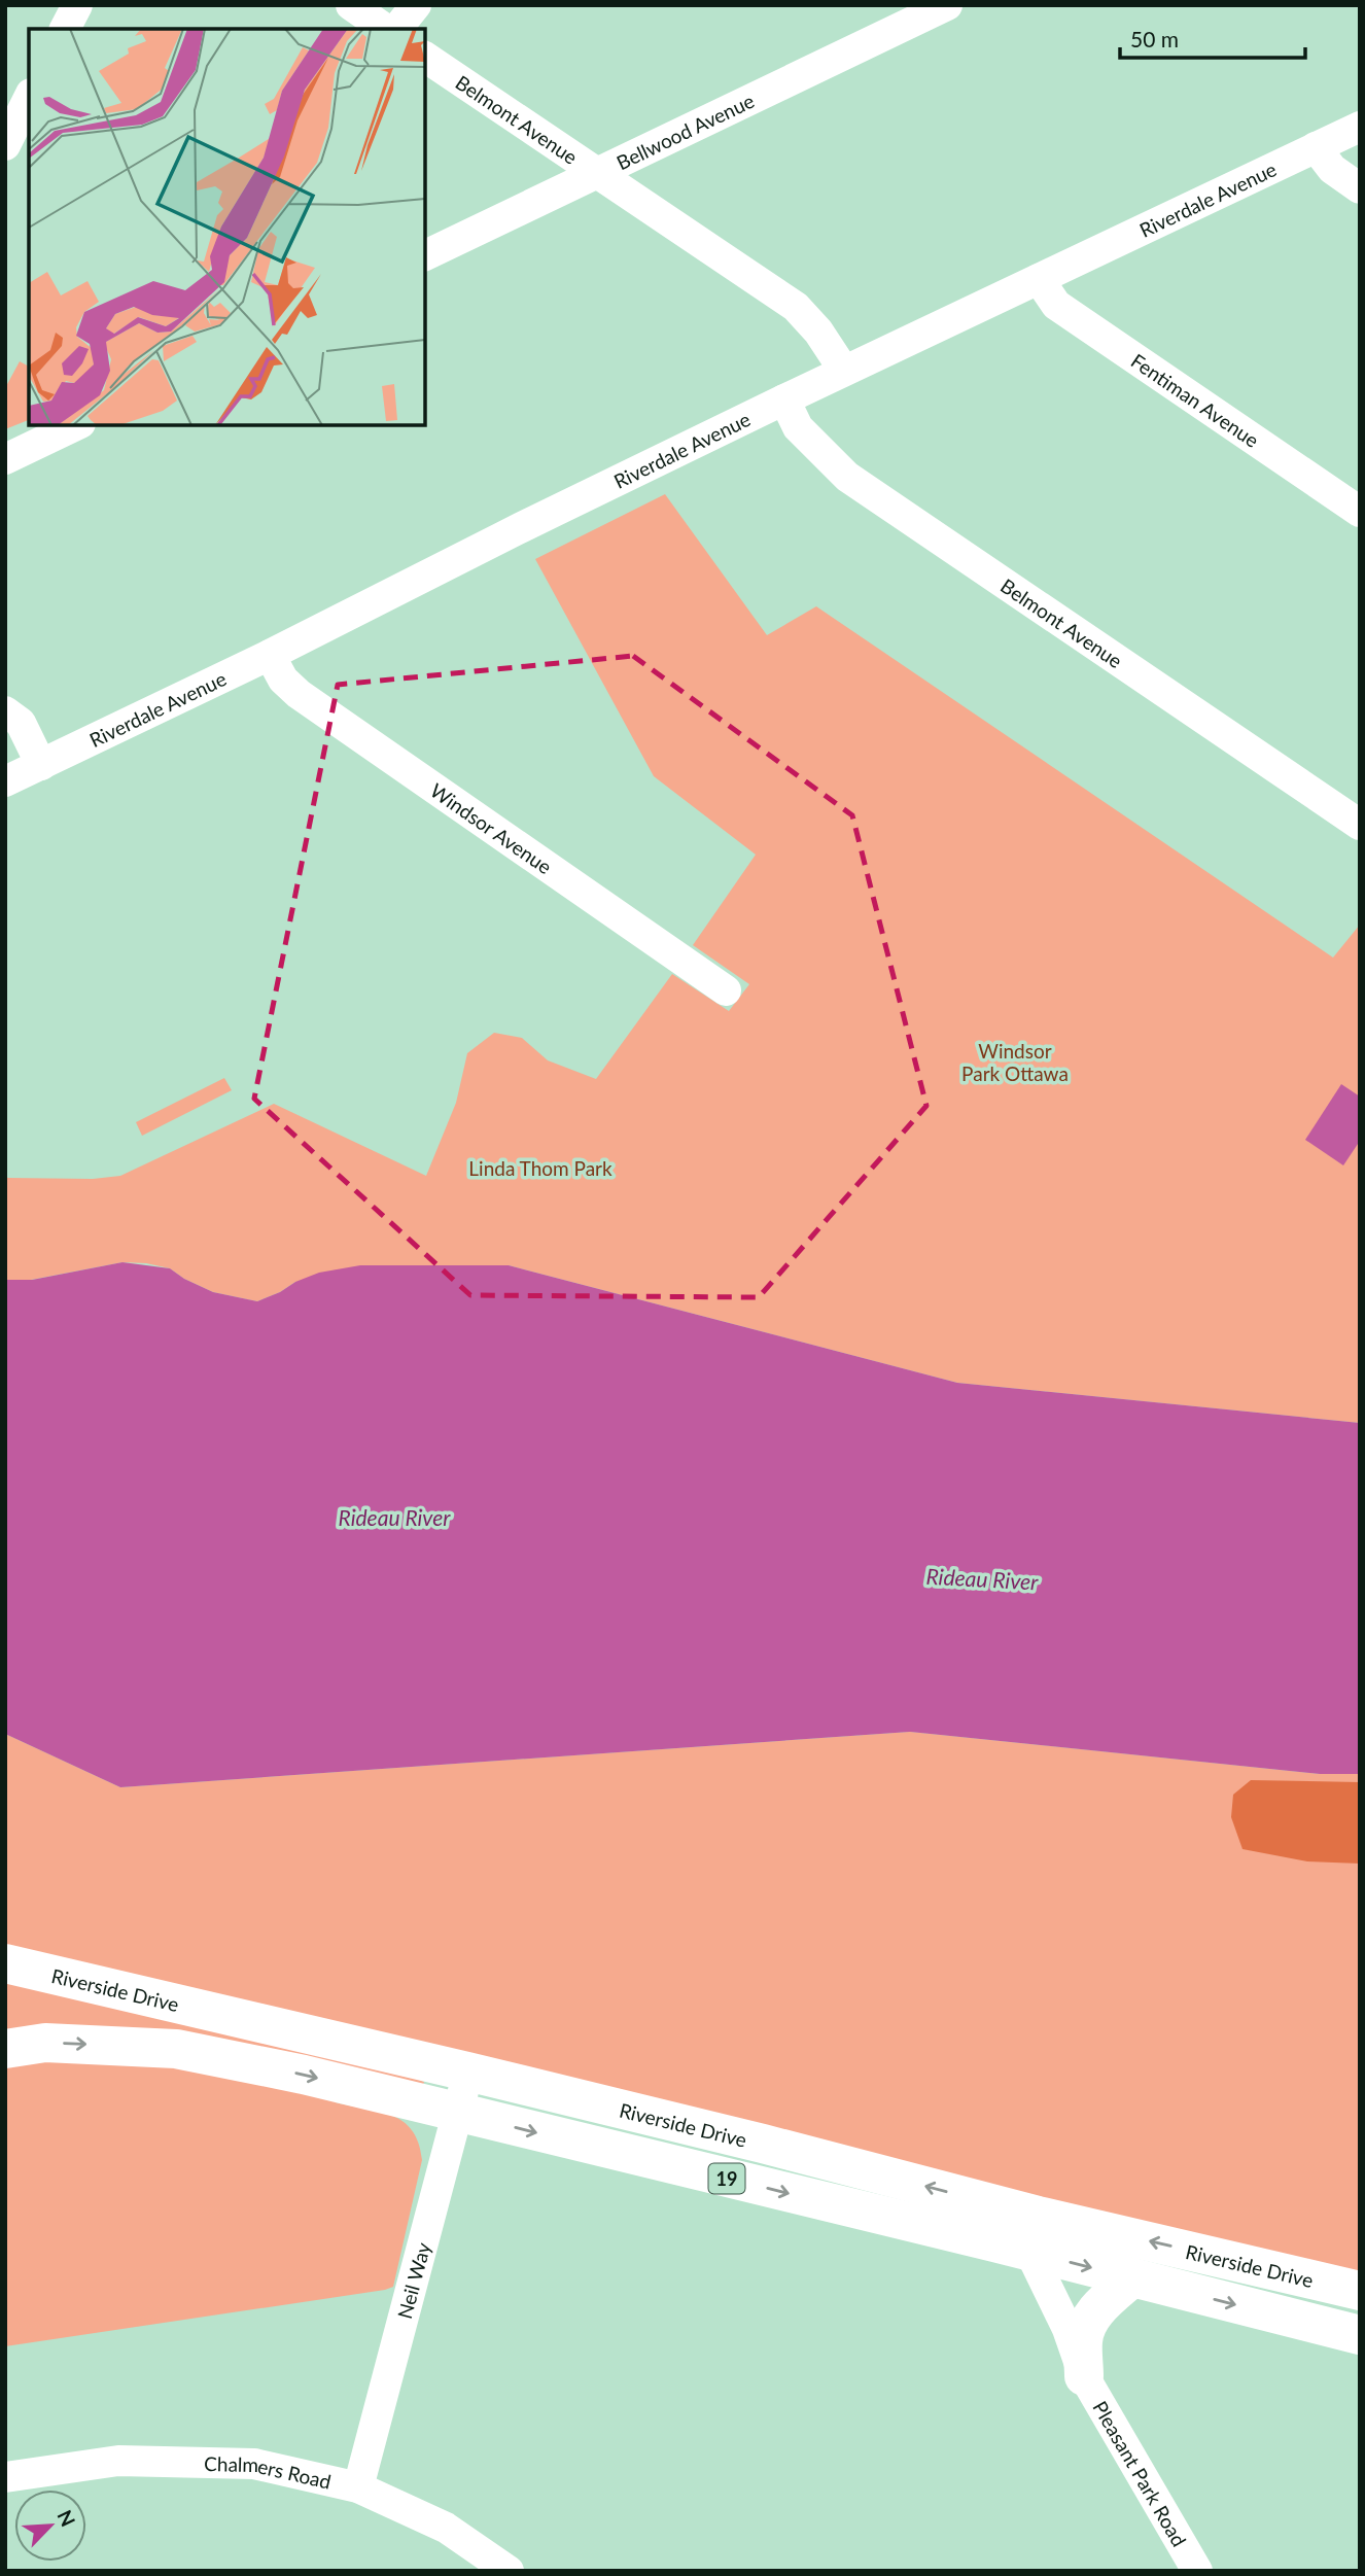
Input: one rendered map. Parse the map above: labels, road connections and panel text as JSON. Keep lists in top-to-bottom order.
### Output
{
  "streets": {
    "main road": ["Riverside Drive", "19"],
    "street": [
      "Belmont Avenue",
      "Bellwood Avenue",
      "Riverdale Avenue",
      "Fentiman Avenue",
      "Windsor Avenue",
      "Neil Way",
      "Chalmers Road",
      "Pleasant Park Road"
    ]
  },
  "crossings": [
    ["Belmont Avenue", "Bellwood Avenue"],
    ["Belmont Avenue", "Riverdale Avenue"],
    ["Riverdale Avenue", "Fentiman Avenue"],
    ["Riverdale Avenue", "Windsor Avenue"],
    ["Riverside Drive", "Neil Way"],
    ["Riverside Drive", "Pleasant Park Road"],
    ["Neil Way", "Chalmers Road"]
  ],
  "water": ["Rideau River"],
  "parks": ["Windsor Park Ottawa", "Linda Thom Park"],
  "scale_bar": "50 m",
  "north": "top right"
}
